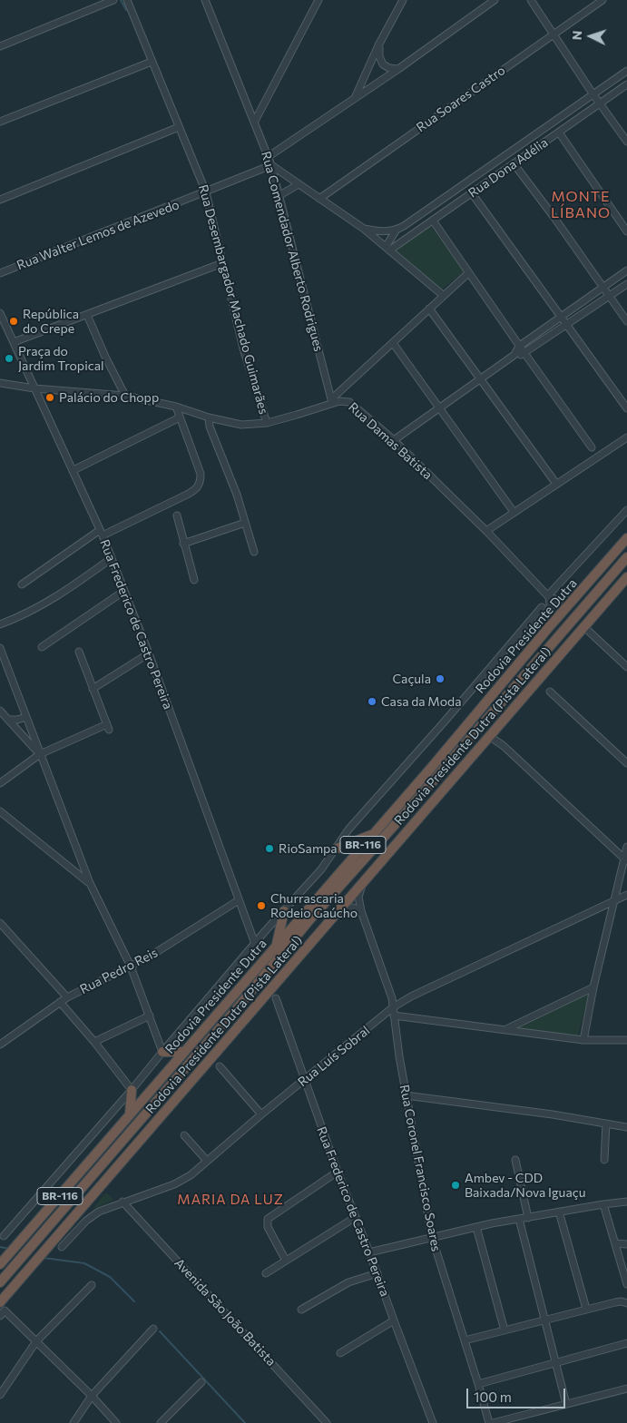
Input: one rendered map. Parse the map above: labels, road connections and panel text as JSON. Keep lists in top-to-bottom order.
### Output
{
  "streets": {
    "highway": ["Rodovia Presidente Dutra", "Rodovia Presidente Dutra (Pista Lateral)", "BR-116"],
    "street": [
      "Rua Soares Castro",
      "Rua Dona Adélia",
      "Rua Walter Lemos de Azevedo",
      "Rua Comendador Alberto Rodrigues",
      "Rua Desembargador Machado Guimarães",
      "Rua Damas Batista",
      "Rua Frederico de Castro Pereira",
      "Rua Pedro Reis",
      "Rua Luís Sobral",
      "Rua Coronel Francisco Soares",
      "Avenida São João Batista"
    ]
  },
  "crossings": [
    ["Rua Walter Lemos de Azevedo", "Rua Comendador Alberto Rodrigues"],
    ["Rua Walter Lemos de Azevedo", "Rua Desembargador Machado Guimarães"],
    ["Rua Comendador Alberto Rodrigues", "Rua Damas Batista"],
    ["Rua Desembargador Machado Guimarães", "Rua Damas Batista"],
    ["Rua Damas Batista", "Rua Frederico de Castro Pereira"],
    ["Rua Frederico de Castro Pereira", "Rua Pedro Reis"],
    ["Rua Frederico de Castro Pereira", "Rua Luís Sobral"],
    ["Rodovia Presidente Dutra (Pista Lateral)", "Rua Coronel Francisco Soares"],
    ["Rua Luís Sobral", "Rua Coronel Francisco Soares"],
    ["Rua Luís Sobral", "Avenida São João Batista"]
  ],
  "districts": ["MONTE LÍBANO", "MARIA DA LUZ"],
  "places": [
    "República do Crepe",
    "Praça do Jardim Tropical",
    "Palácio do Chopp",
    "Caçula",
    "Casa da Moda",
    "RioSampa",
    "Churrascaria Rodeio Gaúcho",
    "Ambev - CDD Baixada/Nova Iguaçu"
  ],
  "scale_bar": "100 m",
  "north": "left"
}
